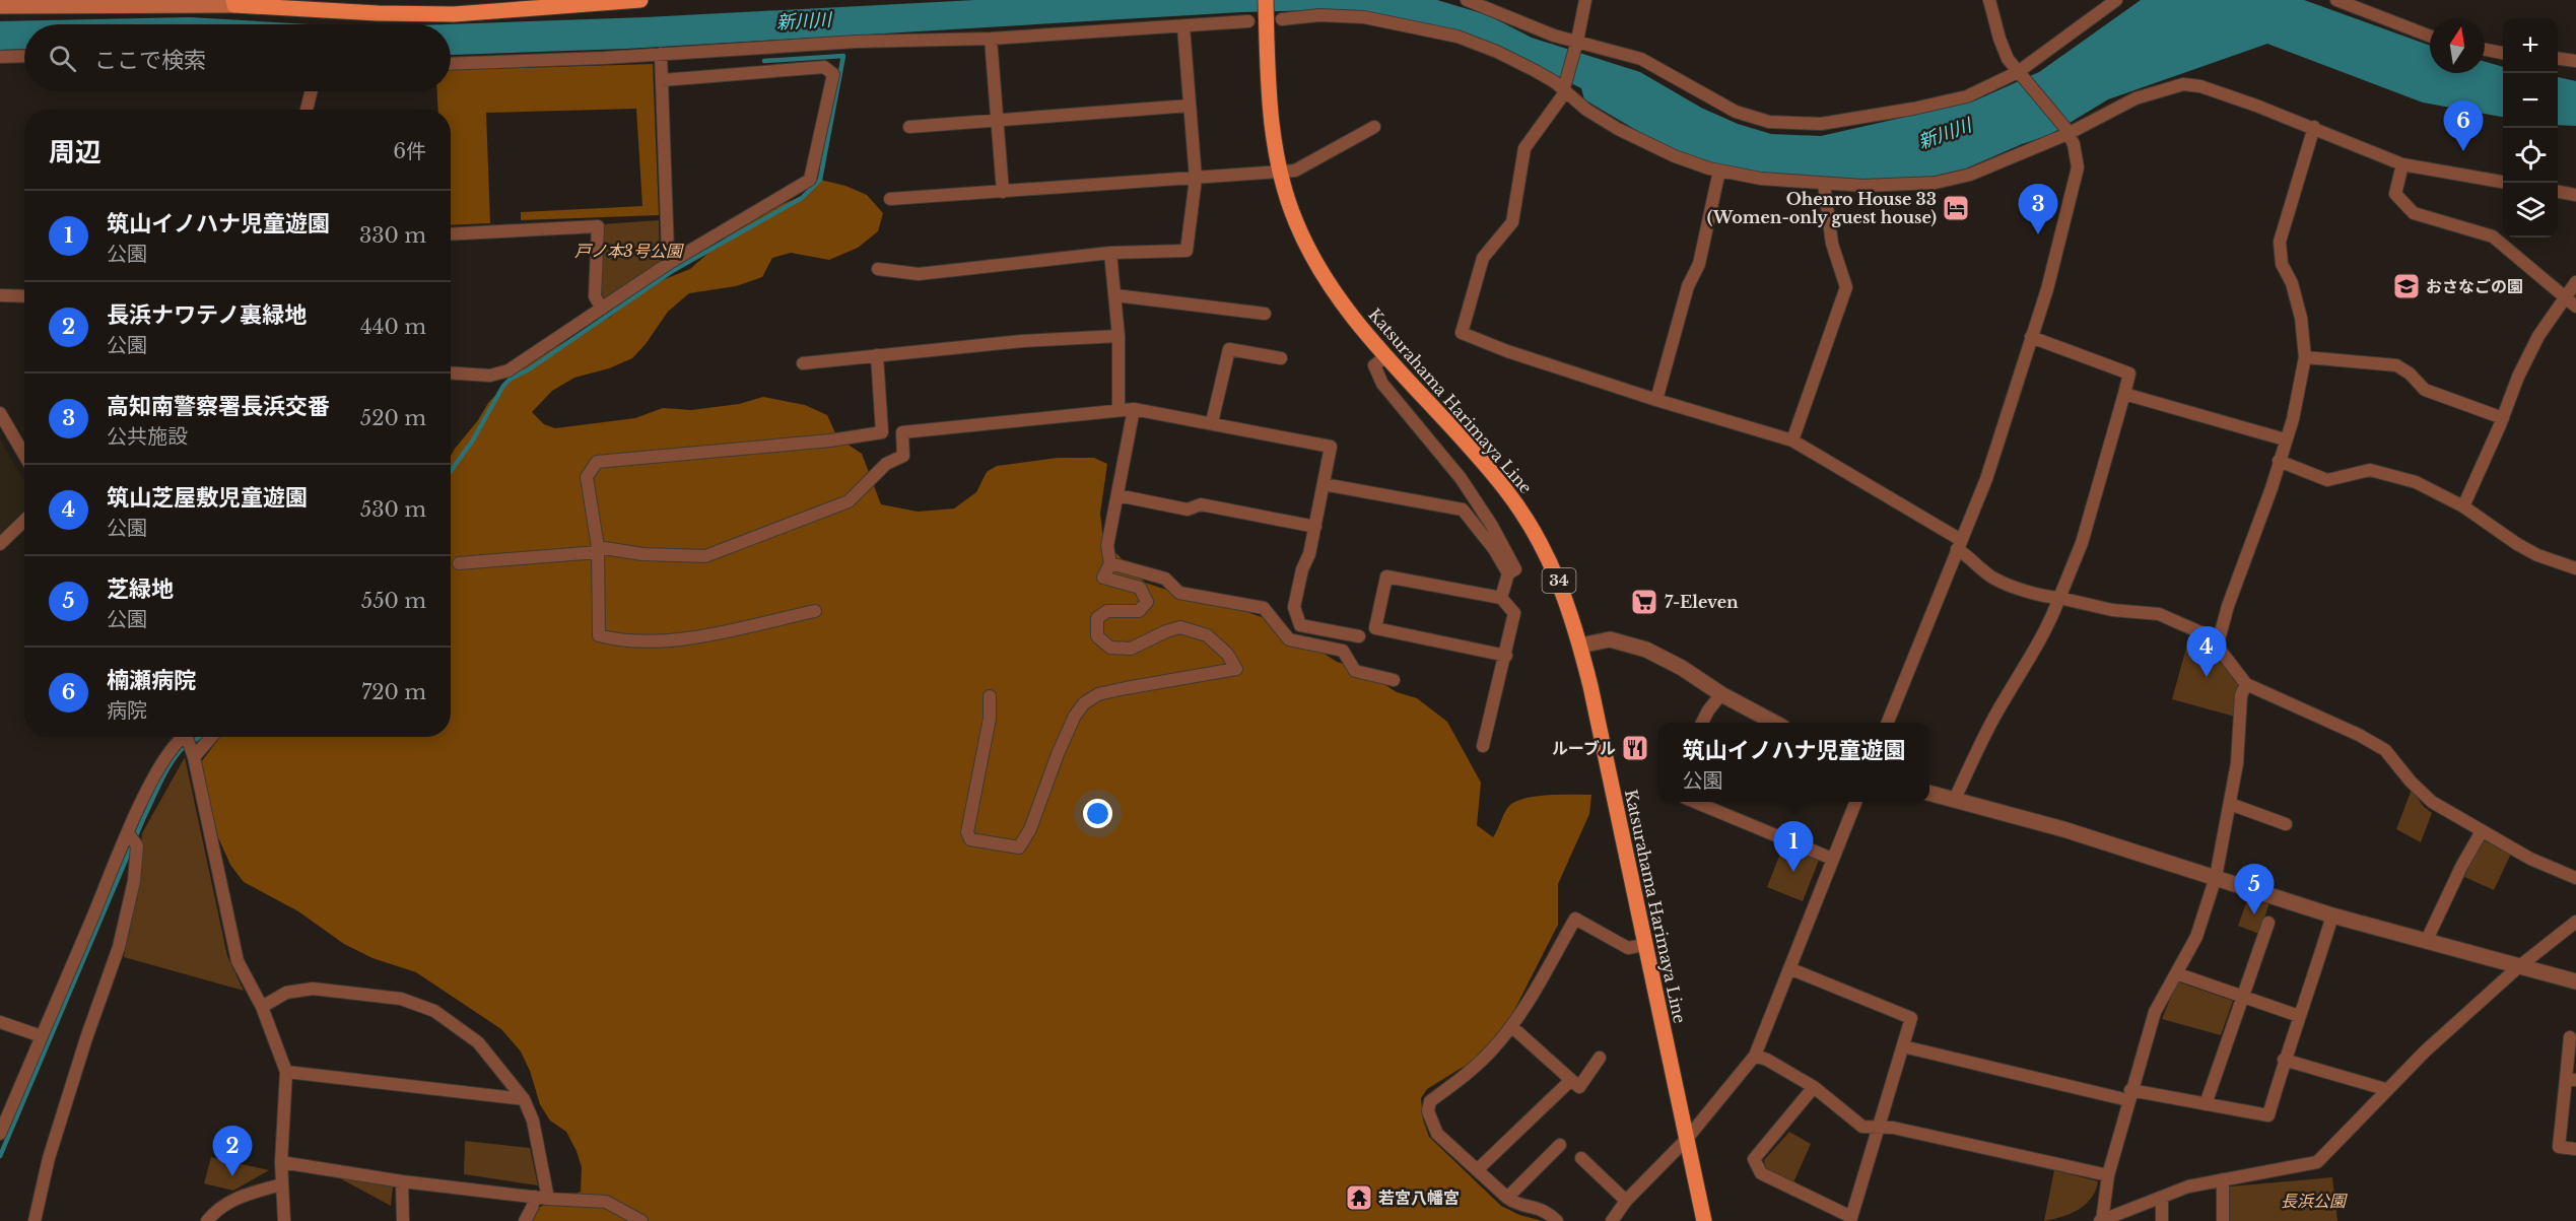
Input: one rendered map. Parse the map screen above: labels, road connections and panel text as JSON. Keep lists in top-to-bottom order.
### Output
{
  "streets": {
    "main road": ["Katsurahama Harimaya Line", "34"]
  },
  "water": ["新川川"],
  "parks": ["戸ノ本3号公園", "長浜公園"],
  "places": {
    "hotel": ["Ohenro House 33 (Women-only guest house)"],
    "school or university": ["おさなごの園"],
    "supermarket": ["7-Eleven"],
    "restaurant": ["ルーブル"],
    "temple": ["若宮八幡宮"]
  },
  "north": "top",
  "page": {
    "map_buttons": ["+", "−"],
    "search": "ここで検索",
    "pins": [
      "6",
      "3",
      "4",
      "1",
      "5",
      "2"
    ],
    "heading": ["周辺", "6件"],
    "list": [
      {
        "mark": "1",
        "name": "筑山イノハナ児童遊園",
        "note": "公園",
        "value": "330 m"
      },
      {
        "mark": "2",
        "name": "長浜ナワテノ裏緑地",
        "note": "公園",
        "value": "440 m"
      },
      {
        "mark": "3",
        "name": "高知南警察署長浜交番",
        "note": "公共施設",
        "value": "520 m"
      },
      {
        "mark": "4",
        "name": "筑山芝屋敷児童遊園",
        "note": "公園",
        "value": "530 m"
      },
      {
        "mark": "5",
        "name": "芝緑地",
        "note": "公園",
        "value": "550 m"
      },
      {
        "mark": "6",
        "name": "楠瀬病院",
        "note": "病院",
        "value": "720 m"
      }
    ],
    "popup": ["筑山イノハナ児童遊園", "公園"]
  }
}
